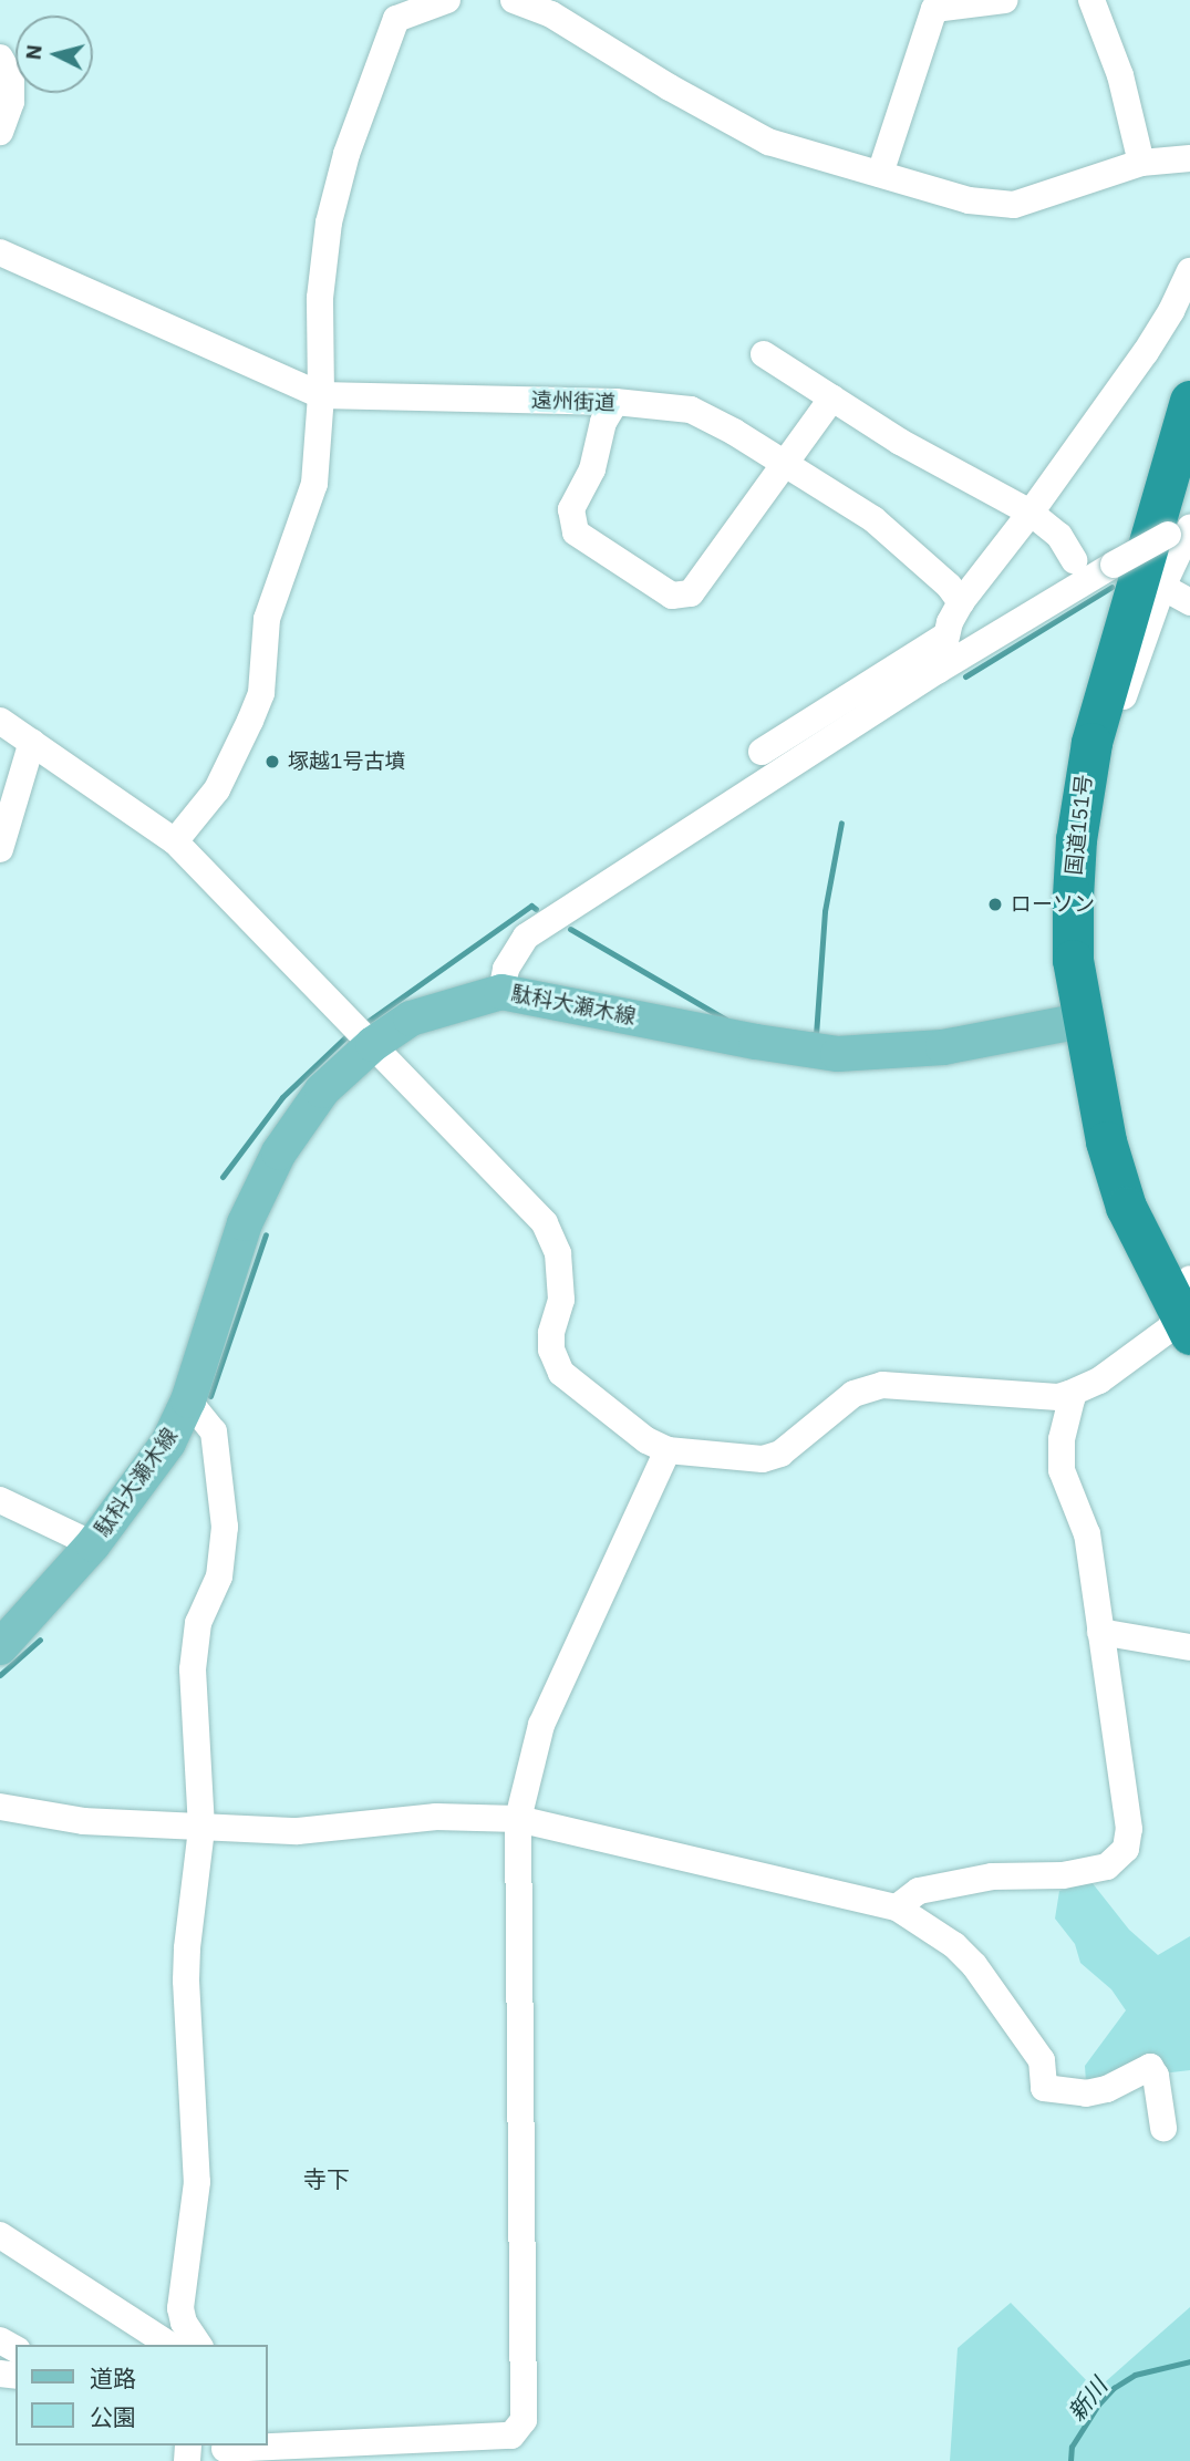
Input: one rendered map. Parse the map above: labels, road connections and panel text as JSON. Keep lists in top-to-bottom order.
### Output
{
  "streets": {
    "highway": ["国道151号"],
    "main road": ["駄科大瀬木線"],
    "street": ["遠州街道"]
  },
  "crossings": [
    ["国道151号", "駄科大瀬木線"]
  ],
  "districts": ["寺下"],
  "water": ["新川"],
  "places": ["塚越1号古墳", "ローソン"],
  "legend": ["道路", "公園"],
  "north": "left"
}
